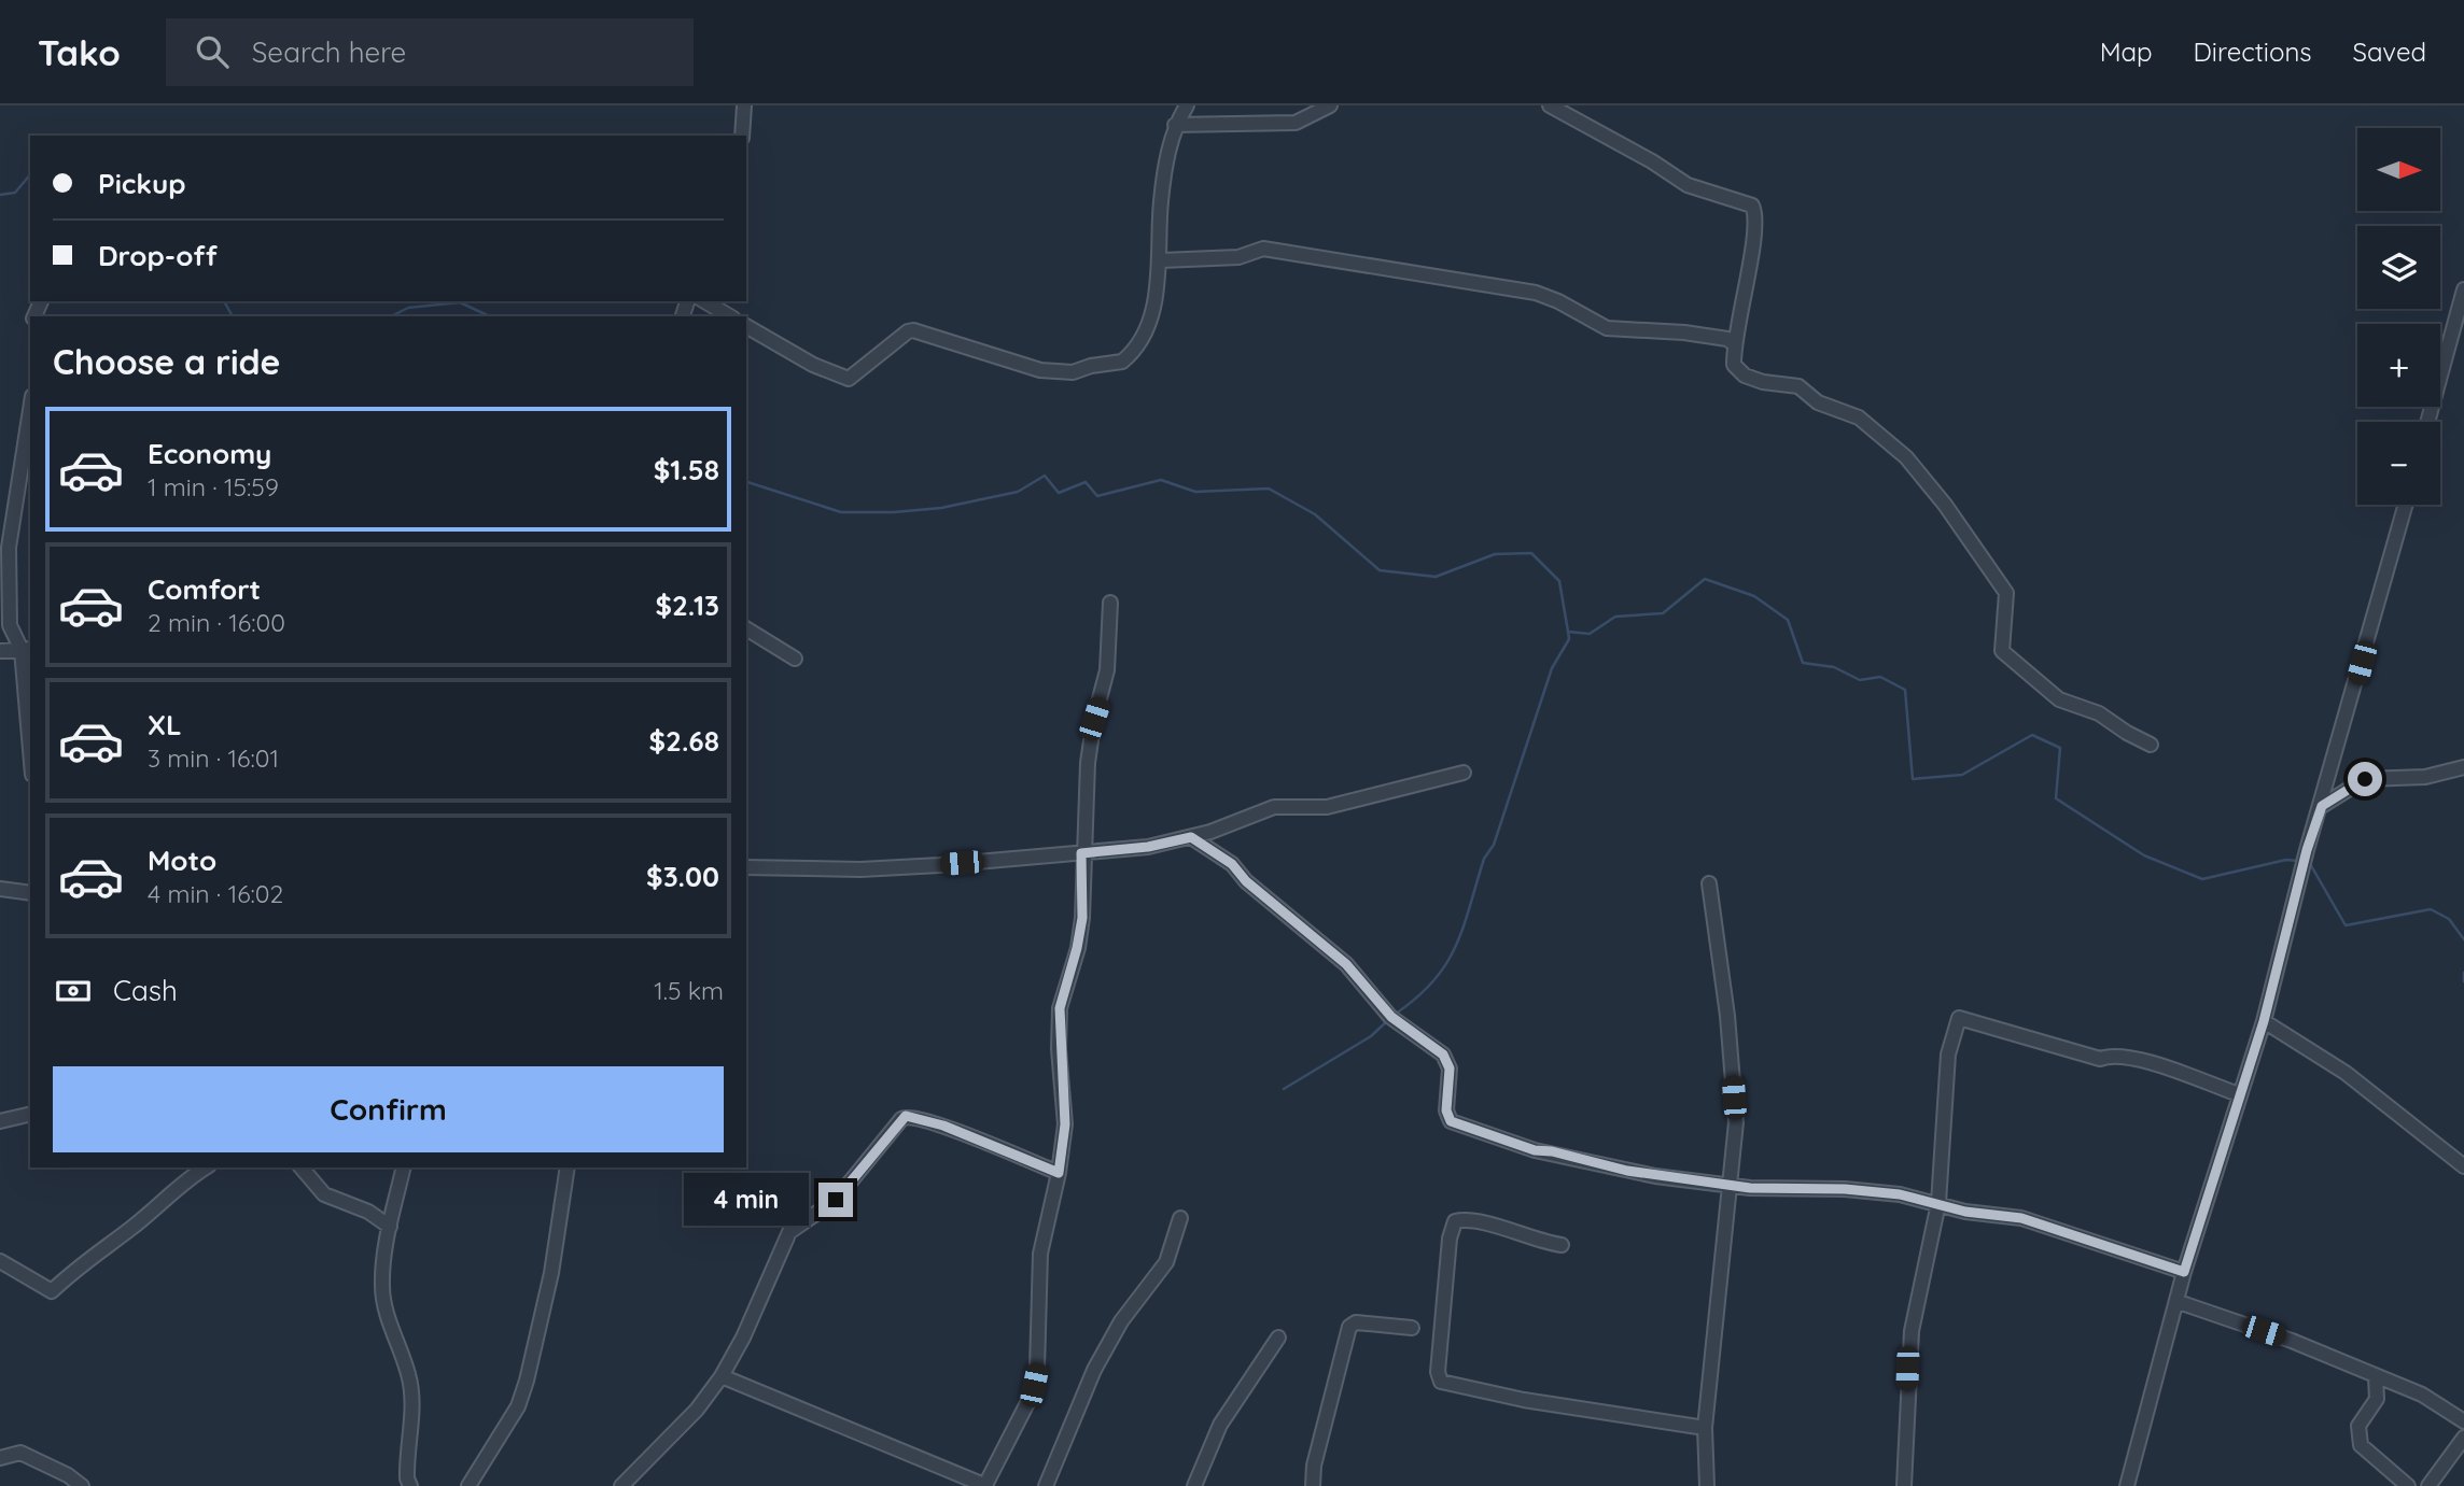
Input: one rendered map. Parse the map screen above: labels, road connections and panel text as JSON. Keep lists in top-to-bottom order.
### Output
{
  "north": "right",
  "page": {
    "header": "Tako",
    "search": "Search here",
    "nav": ["Map", "Directions", "Saved"],
    "map_buttons": ["+", "−"],
    "banner": ["Pickup", "Drop-off"],
    "heading": "Choose a ride",
    "list": [
      {
        "name": "Economy",
        "note": "1 min · 15:59",
        "value": "$1.58"
      },
      {
        "name": "Comfort",
        "note": "2 min · 16:00",
        "value": "$2.13"
      },
      {
        "name": "XL",
        "note": "3 min · 16:01",
        "value": "$2.68"
      },
      {
        "name": "Moto",
        "note": "4 min · 16:02",
        "value": "$3.00"
      }
    ],
    "pay": ["Cash", "1.5 km"],
    "buttons": "Confirm",
    "bubble": "4 min"
  }
}
